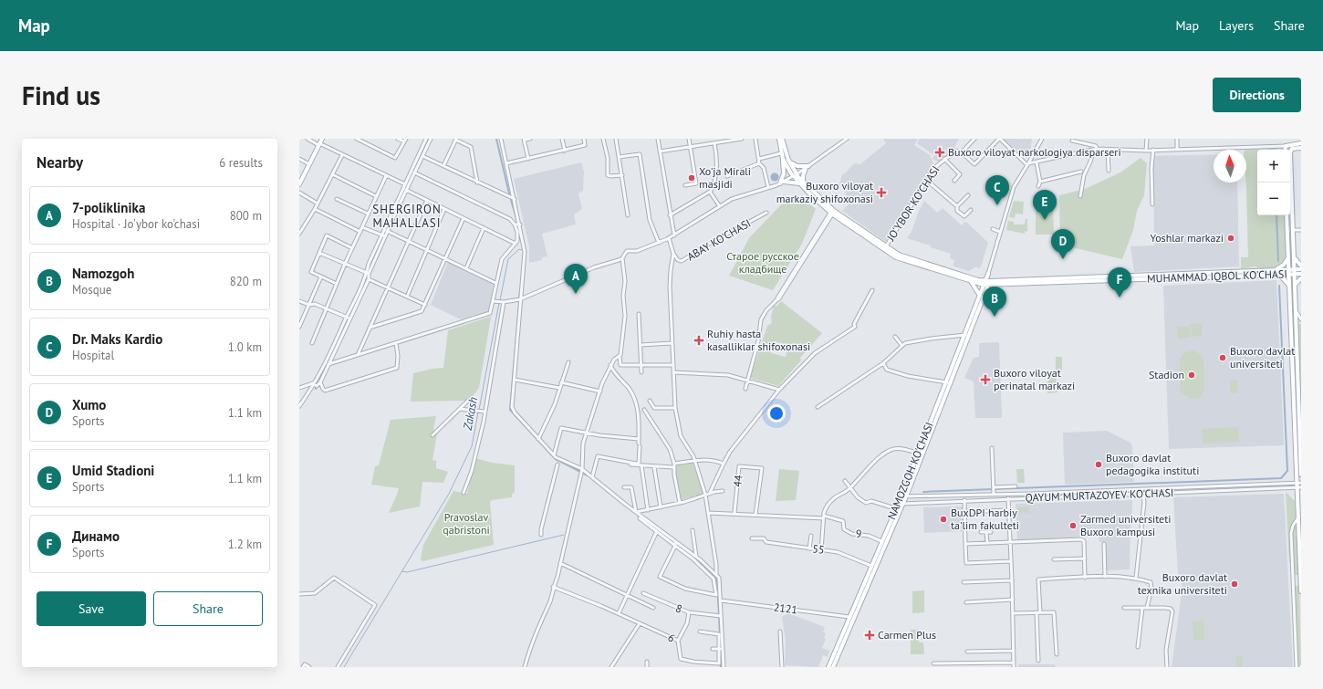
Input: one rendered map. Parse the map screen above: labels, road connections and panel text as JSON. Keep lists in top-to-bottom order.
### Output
{
  "streets": {
    "main road": ["MUHAMMAD IQBOL KO'CHASI", "NAMOZGOH KO'CHASI"],
    "street": [
      "JO'YBOR KO'CHASI",
      "ABAY KO'CHASI",
      "44",
      "QAYUM MURTAZOYEV KO'CHASI",
      "9",
      "55",
      "8",
      "2121",
      "6"
    ]
  },
  "crossings": [
    ["JO'YBOR KO'CHASI", "MUHAMMAD IQBOL KO'CHASI"],
    ["MUHAMMAD IQBOL KO'CHASI", "NAMOZGOH KO'CHASI"],
    ["NAMOZGOH KO'CHASI", "QAYUM MURTAZOYEV KO'CHASI"],
    ["NAMOZGOH KO'CHASI", "9"],
    ["NAMOZGOH KO'CHASI", "55"],
    ["NAMOZGOH KO'CHASI", "2121"],
    ["44", "9"]
  ],
  "districts": ["SHERGIRON MAHALLASI"],
  "water": ["Zakash"],
  "parks": ["Старое русское кладбище", "Pravoslav qabristoni"],
  "places": {
    "health": [
      "Buxoro viloyat narkologiya disparseri",
      "Buxoro viloyat markaziy shifoxonasi",
      "Ruhiy hasta kasalliklar shifoxonasi",
      "Buxoro viloyat perinatal markazi",
      "Carmen Plus"
    ],
    "other": [
      "Xo'ja Mirali masjidi",
      "Yoshlar markazi",
      "Buxoro davlat universiteti",
      "Stadion",
      "Buxoro davlat pedagogika instituti",
      "BuxDPI harbiy ta'lim fakulteti",
      "Zarmed universiteti Buxoro kampusi",
      "Buxoro davlat texnika universiteti"
    ]
  },
  "north": "top",
  "page": {
    "header": "Map",
    "nav": ["Map", "Layers", "Share"],
    "buttons": [
      "Directions",
      ["Save", "Share"]
    ],
    "title": "Find us",
    "heading": ["Nearby", "6 results"],
    "map_buttons": ["+", "−"],
    "pins": [
      "C",
      "E",
      "D",
      "A",
      "F",
      "B"
    ],
    "list": [
      {
        "mark": "A",
        "name": "7-poliklinika",
        "note": "Hospital · Jo'ybor ko'chasi",
        "value": "800 m"
      },
      {
        "mark": "B",
        "name": "Namozgoh",
        "note": "Mosque",
        "value": "820 m"
      },
      {
        "mark": "C",
        "name": "Dr. Maks Kardio",
        "note": "Hospital",
        "value": "1.0 km"
      },
      {
        "mark": "D",
        "name": "Xumo",
        "note": "Sports",
        "value": "1.1 km"
      },
      {
        "mark": "E",
        "name": "Umid Stadioni",
        "note": "Sports",
        "value": "1.1 km"
      },
      {
        "mark": "F",
        "name": "Динамо",
        "note": "Sports",
        "value": "1.2 km"
      }
    ]
  }
}
